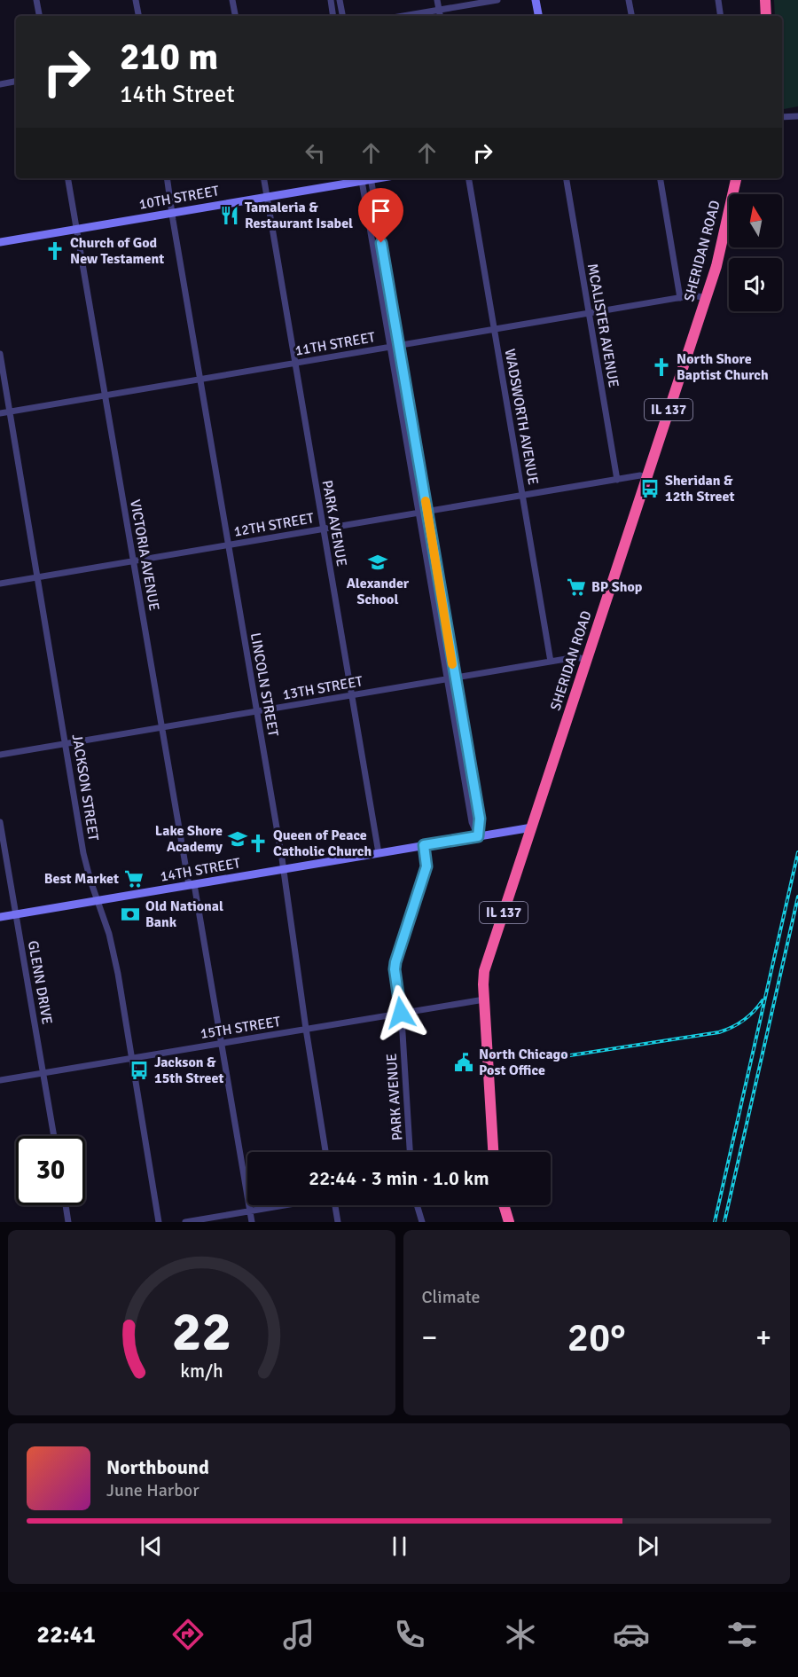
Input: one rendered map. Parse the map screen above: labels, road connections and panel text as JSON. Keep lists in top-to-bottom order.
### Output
{
  "streets": {
    "highway": ["SHERIDAN ROAD", "IL 137"],
    "street": [
      "10TH STREET",
      "MCALISTER AVENUE",
      "11TH STREET",
      "WADSWORTH AVENUE",
      "PARK AVENUE",
      "12TH STREET",
      "VICTORIA AVENUE",
      "LINCOLN STREET",
      "13TH STREET",
      "JACKSON STREET",
      "14TH STREET",
      "GLENN DRIVE",
      "15TH STREET"
    ]
  },
  "crossings": [
    ["10TH STREET", "PARK AVENUE"],
    ["10TH STREET", "VICTORIA AVENUE"],
    ["10TH STREET", "LINCOLN STREET"],
    ["SHERIDAN ROAD", "11TH STREET"],
    ["SHERIDAN ROAD", "12TH STREET"],
    ["SHERIDAN ROAD", "13TH STREET"],
    ["SHERIDAN ROAD", "14TH STREET"],
    ["SHERIDAN ROAD", "15TH STREET"],
    ["MCALISTER AVENUE", "11TH STREET"],
    ["MCALISTER AVENUE", "12TH STREET"],
    ["11TH STREET", "WADSWORTH AVENUE"],
    ["11TH STREET", "PARK AVENUE"],
    ["11TH STREET", "VICTORIA AVENUE"],
    ["11TH STREET", "LINCOLN STREET"],
    ["11TH STREET", "JACKSON STREET"],
    ["WADSWORTH AVENUE", "12TH STREET"],
    ["WADSWORTH AVENUE", "13TH STREET"],
    ["PARK AVENUE", "12TH STREET"],
    ["PARK AVENUE", "13TH STREET"],
    ["PARK AVENUE", "14TH STREET"],
    ["PARK AVENUE", "15TH STREET"],
    ["12TH STREET", "VICTORIA AVENUE"],
    ["12TH STREET", "LINCOLN STREET"],
    ["12TH STREET", "JACKSON STREET"],
    ["VICTORIA AVENUE", "13TH STREET"],
    ["VICTORIA AVENUE", "14TH STREET"],
    ["VICTORIA AVENUE", "15TH STREET"],
    ["LINCOLN STREET", "13TH STREET"],
    ["LINCOLN STREET", "14TH STREET"],
    ["LINCOLN STREET", "15TH STREET"],
    ["13TH STREET", "JACKSON STREET"],
    ["JACKSON STREET", "14TH STREET"],
    ["JACKSON STREET", "15TH STREET"],
    ["14TH STREET", "GLENN DRIVE"],
    ["GLENN DRIVE", "15TH STREET"]
  ],
  "places": {
    "restaurant": ["Tamaleria & Restaurant Isabel"],
    "church": ["Church of God New Testament", "North Shore Baptist Church", "Queen of Peace Catholic Church"],
    "bus stop": ["Sheridan & 12th Street", "Jackson & 15th Street"],
    "school or university": ["Alexander School", "Lake Shore Academy"],
    "supermarket": ["BP Shop", "Best Market"],
    "bank": ["Old National Bank"],
    "public building": ["North Chicago Post Office"]
  },
  "north": "top",
  "page": {
    "turn": ["210 m", "14th Street"],
    "limit": "30",
    "trip": "22:44 · 3 min · 1.0 km",
    "tile": "Climate",
    "heat": ["−", "20°", "+"],
    "song": ["Northbound", "June Harbor"],
    "tabs": "22:41",
    "gauge": ["22", "km/h"]
  }
}
